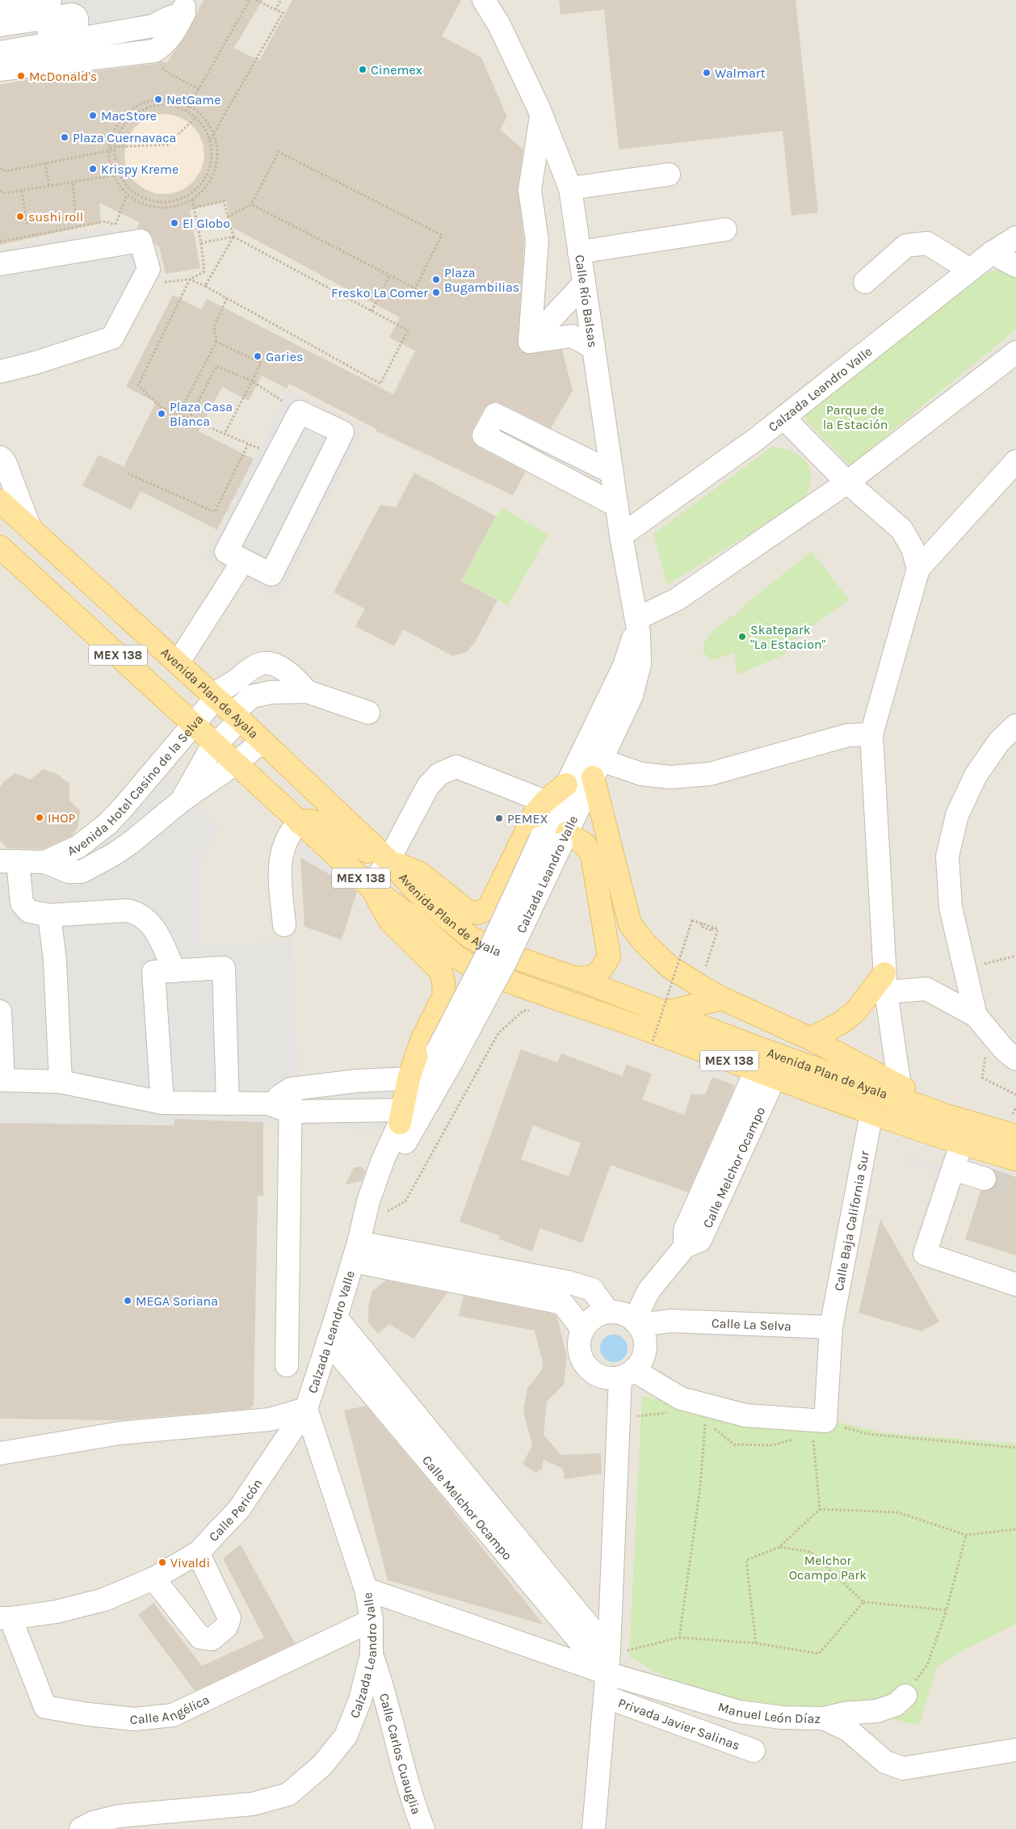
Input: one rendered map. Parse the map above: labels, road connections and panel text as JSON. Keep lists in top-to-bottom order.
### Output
{
  "streets": {
    "main road": ["MEX 138", "Avenida Plan de Ayala"],
    "street": [
      "Calle Río Balsas",
      "Calzada Leandro Valle",
      "Avenida Hotel Casino de la Selva",
      "Calle Melchor Ocampo",
      "Calle Baja California Sur",
      "Calle La Selva",
      "Calle Pericón",
      "Calle Angélica",
      "Manuel León Díaz",
      "Privada Javier Salinas",
      "Calle Carlos Cuauglia"
    ]
  },
  "crossings": [
    ["Calle Río Balsas", "Calzada Leandro Valle"],
    ["Calzada Leandro Valle", "Calle Melchor Ocampo"],
    ["Calzada Leandro Valle", "Calle Pericón"],
    ["Calzada Leandro Valle", "Calle Angélica"],
    ["Calzada Leandro Valle", "Calle Carlos Cuauglia"],
    ["Avenida Plan de Ayala", "Avenida Hotel Casino de la Selva"],
    ["Avenida Plan de Ayala", "Calle Melchor Ocampo"],
    ["Avenida Plan de Ayala", "Calle Baja California Sur"],
    ["Calle Melchor Ocampo", "Calle La Selva"],
    ["Calle Melchor Ocampo", "Manuel León Díaz"],
    ["Calle Baja California Sur", "Calle La Selva"],
    ["Calle Pericón", "Calle Angélica"]
  ],
  "parks": ["Parque de la Estación", "Melchor Ocampo Park"],
  "places": [
    "Cinemex",
    "Walmart",
    "McDonald's",
    "NetGame",
    "MacStore",
    "Plaza Cuernavaca",
    "Krispy Kreme",
    "sushi roll",
    "El Globo",
    "Plaza Bugambilias",
    "Fresko La Comer",
    "Garies",
    "Plaza Casa Blanca",
    "Skatepark \"La Estacion\"",
    "IHOP",
    "PEMEX",
    "MEGA Soriana",
    "Vivaldi"
  ]
}
